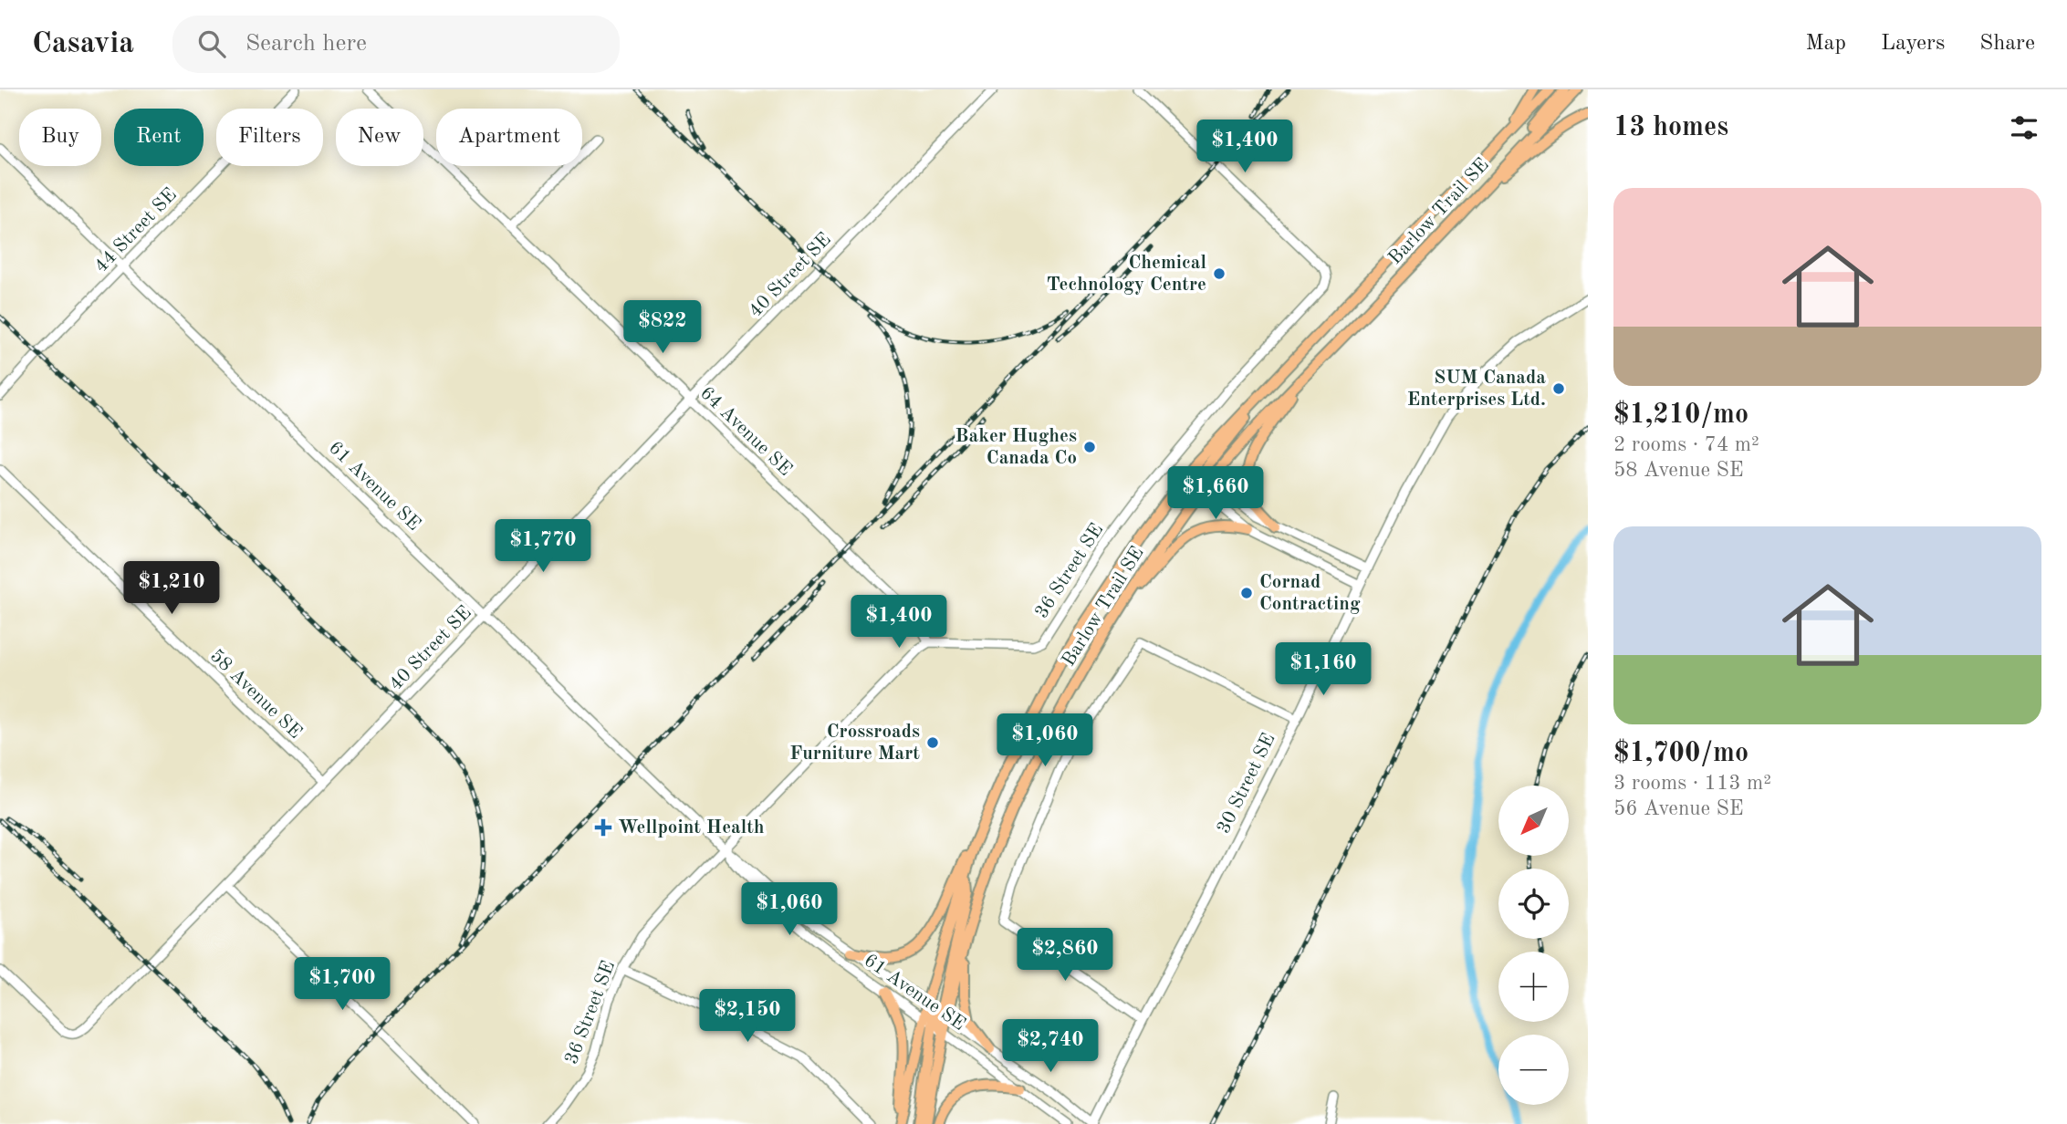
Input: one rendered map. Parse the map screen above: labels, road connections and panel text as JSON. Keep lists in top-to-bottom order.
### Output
{
  "streets": {
    "main road": ["Barlow Trail SE"],
    "street": [
      "44 Street SE",
      "40 Street SE",
      "64 Avenue SE",
      "61 Avenue SE",
      "36 Street SE",
      "58 Avenue SE",
      "30 Street SE"
    ]
  },
  "crossings": [
    ["Barlow Trail SE", "61 Avenue SE"],
    ["44 Street SE", "61 Avenue SE"],
    ["40 Street SE", "64 Avenue SE"],
    ["40 Street SE", "61 Avenue SE"],
    ["40 Street SE", "58 Avenue SE"],
    ["64 Avenue SE", "36 Street SE"],
    ["61 Avenue SE", "36 Street SE"],
    ["61 Avenue SE", "30 Street SE"]
  ],
  "places": {
    "other": [
      "Chemical Technology Centre",
      "SUM Canada Enterprises Ltd.",
      "Baker Hughes Canada Co",
      "Cornad Contracting",
      "Crossroads Furniture Mart"
    ],
    "health": ["Wellpoint Health"]
  },
  "north": "bottom left",
  "page": {
    "header": "Casavia",
    "search": "Search here",
    "nav": ["Map", "Layers", "Share"],
    "heading": "13 homes",
    "chip": [
      "Buy",
      "Rent",
      "Filters",
      "New",
      "Apartment"
    ],
    "price": [
      "$1,400",
      "$822",
      "$1,660",
      "$1,770",
      "$1,210",
      "$1,400",
      "$1,160",
      "$1,060",
      "$1,060",
      "$2,860",
      "$1,700",
      "$2,150",
      "$2,740"
    ],
    "list": [
      {
        "name": "$1,210/mo",
        "note": "2 rooms · 74 m² · 58 Avenue SE"
      },
      {
        "name": "$1,700/mo",
        "note": "3 rooms · 113 m² · 56 Avenue SE"
      }
    ],
    "map_buttons": ["+", "−"]
  }
}
